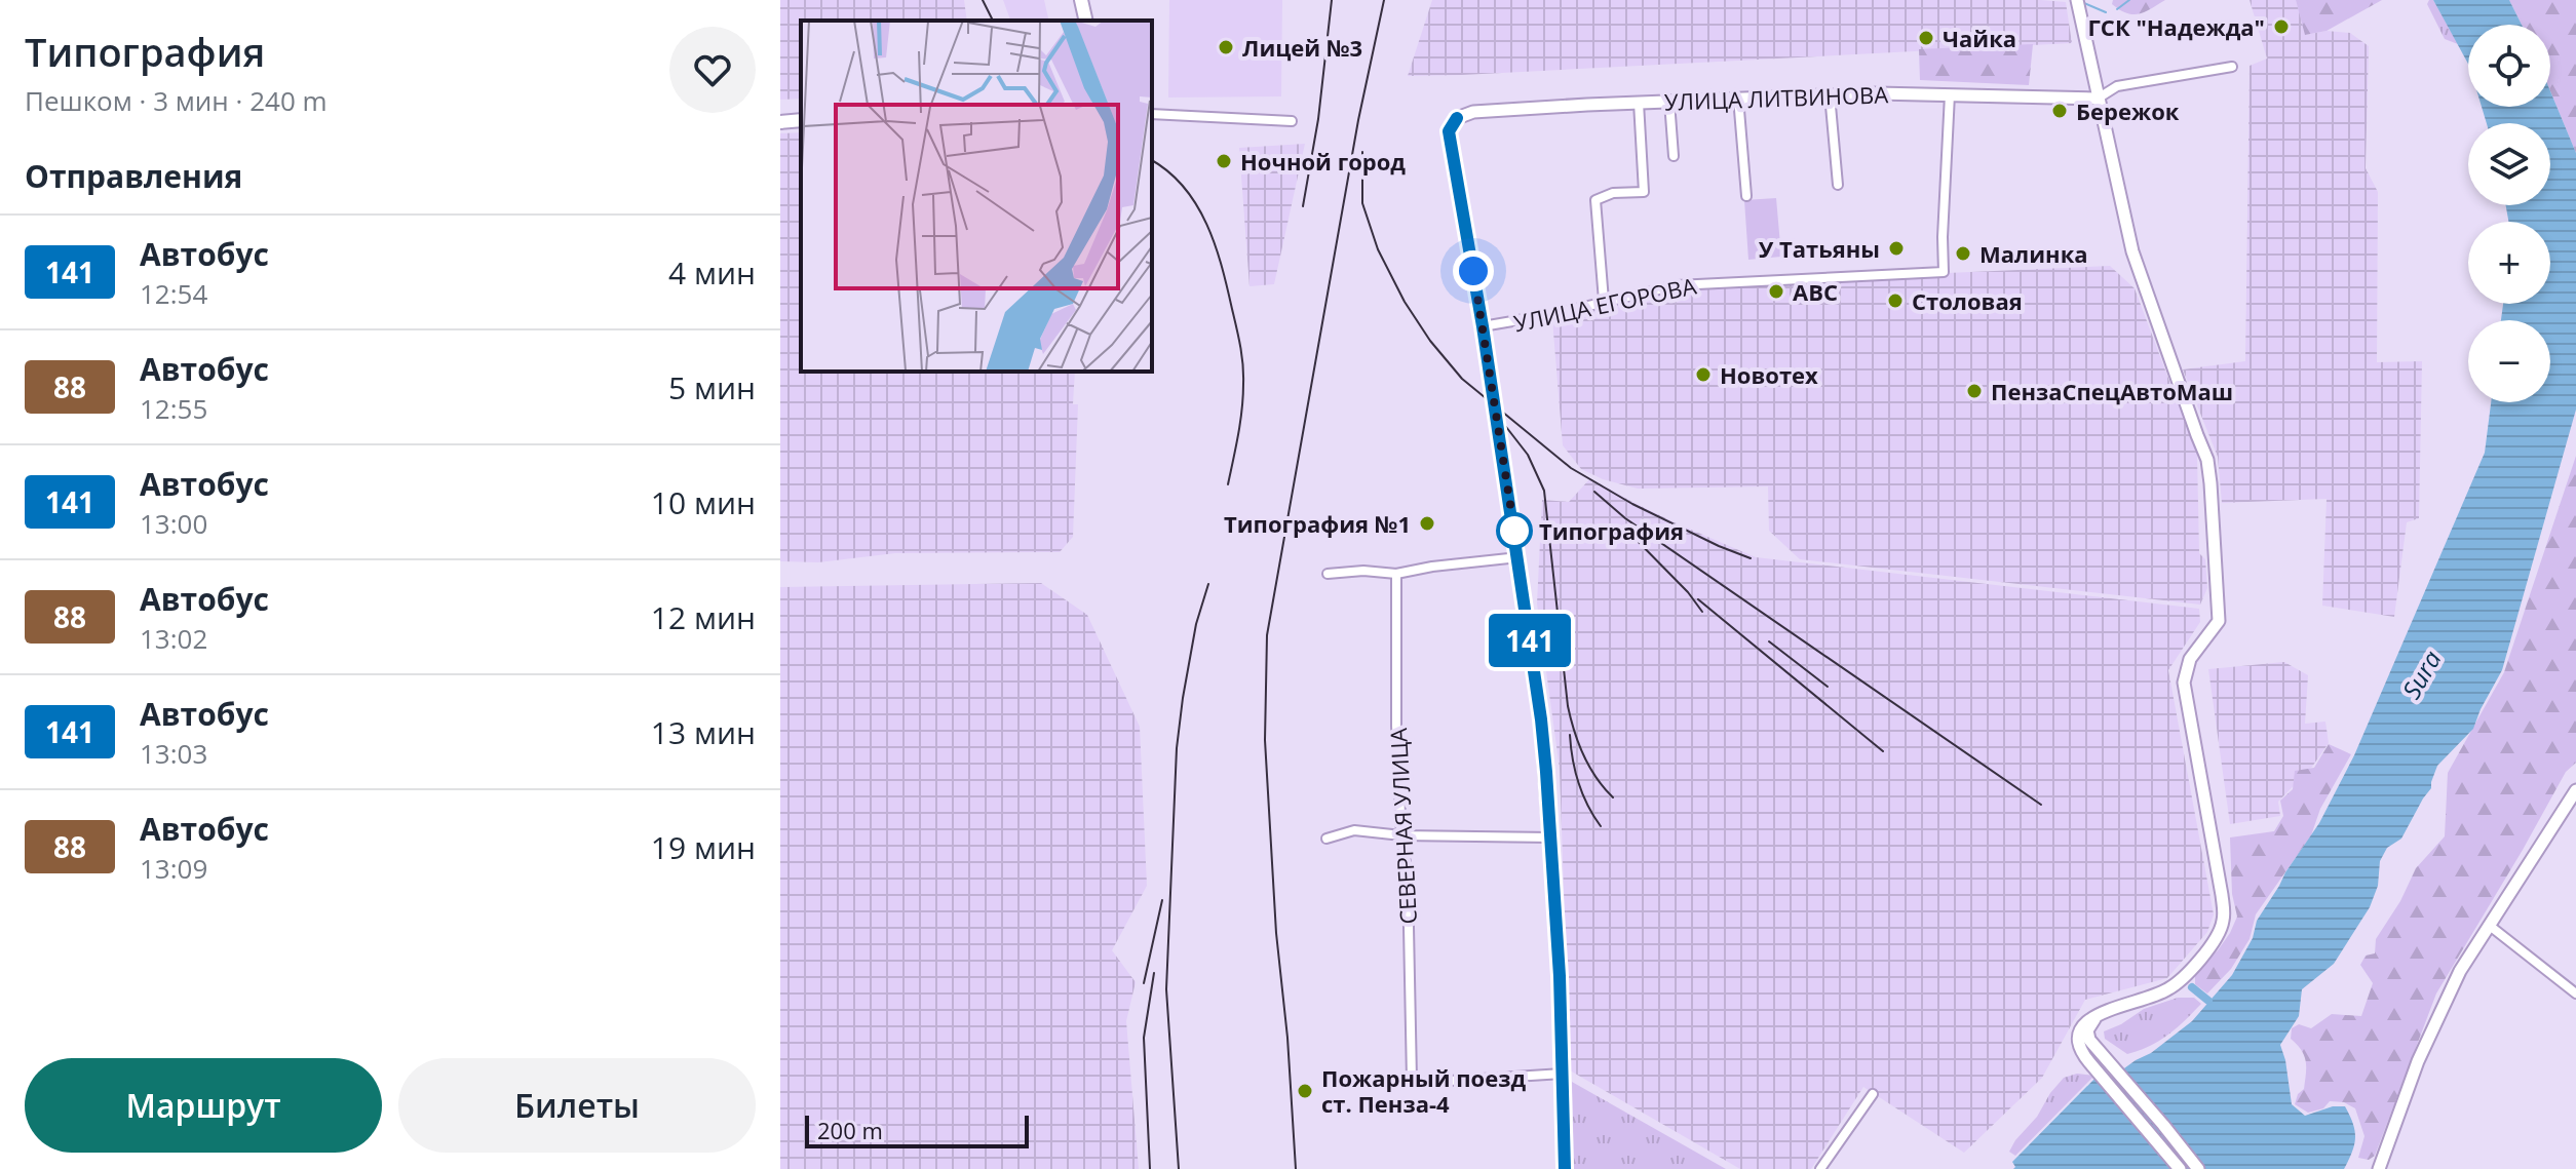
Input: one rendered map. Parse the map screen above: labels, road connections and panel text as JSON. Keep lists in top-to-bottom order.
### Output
{
  "streets": {
    "main road": ["УЛИЦА ЛИТВИНОВА"],
    "street": ["УЛИЦА ЕГОРОВА", "СЕВЕРНАЯ УЛИЦА"]
  },
  "crossings": [
    ["УЛИЦА ЛИТВИНОВА", "УЛИЦА ЕГОРОВА"]
  ],
  "water": ["Sura"],
  "places": [
    "ГСК \"Надежда\"",
    "Чайка",
    "Лицей №3",
    "Бережок",
    "Ночной город",
    "У Татьяны",
    "Малинка",
    "ABC",
    "Столовая",
    "Новотех",
    "ПензаСпецАвтоМаш",
    "Типография №1",
    "Типография",
    "Пожарный поезд ст. Пенза-4"
  ],
  "lines": ["bus line 141"],
  "scale_bar": "200 m",
  "page": {
    "heading": [
      ["Типография", "Пешком · 3 мин · 240 m"],
      "Отправления"
    ],
    "on_map": "141",
    "map_buttons": ["+", "−"],
    "list": [
      {
        "mark": "141",
        "name": "Автобус",
        "note": "12:54",
        "value": "4 мин"
      },
      {
        "mark": "88",
        "name": "Автобус",
        "note": "12:55",
        "value": "5 мин"
      },
      {
        "mark": "141",
        "name": "Автобус",
        "note": "13:00",
        "value": "10 мин"
      },
      {
        "mark": "88",
        "name": "Автобус",
        "note": "13:02",
        "value": "12 мин"
      },
      {
        "mark": "141",
        "name": "Автобус",
        "note": "13:03",
        "value": "13 мин"
      },
      {
        "mark": "88",
        "name": "Автобус",
        "note": "13:09",
        "value": "19 мин"
      }
    ],
    "buttons": ["Маршрут", "Билеты"],
    "scale": "200 m"
  }
}
